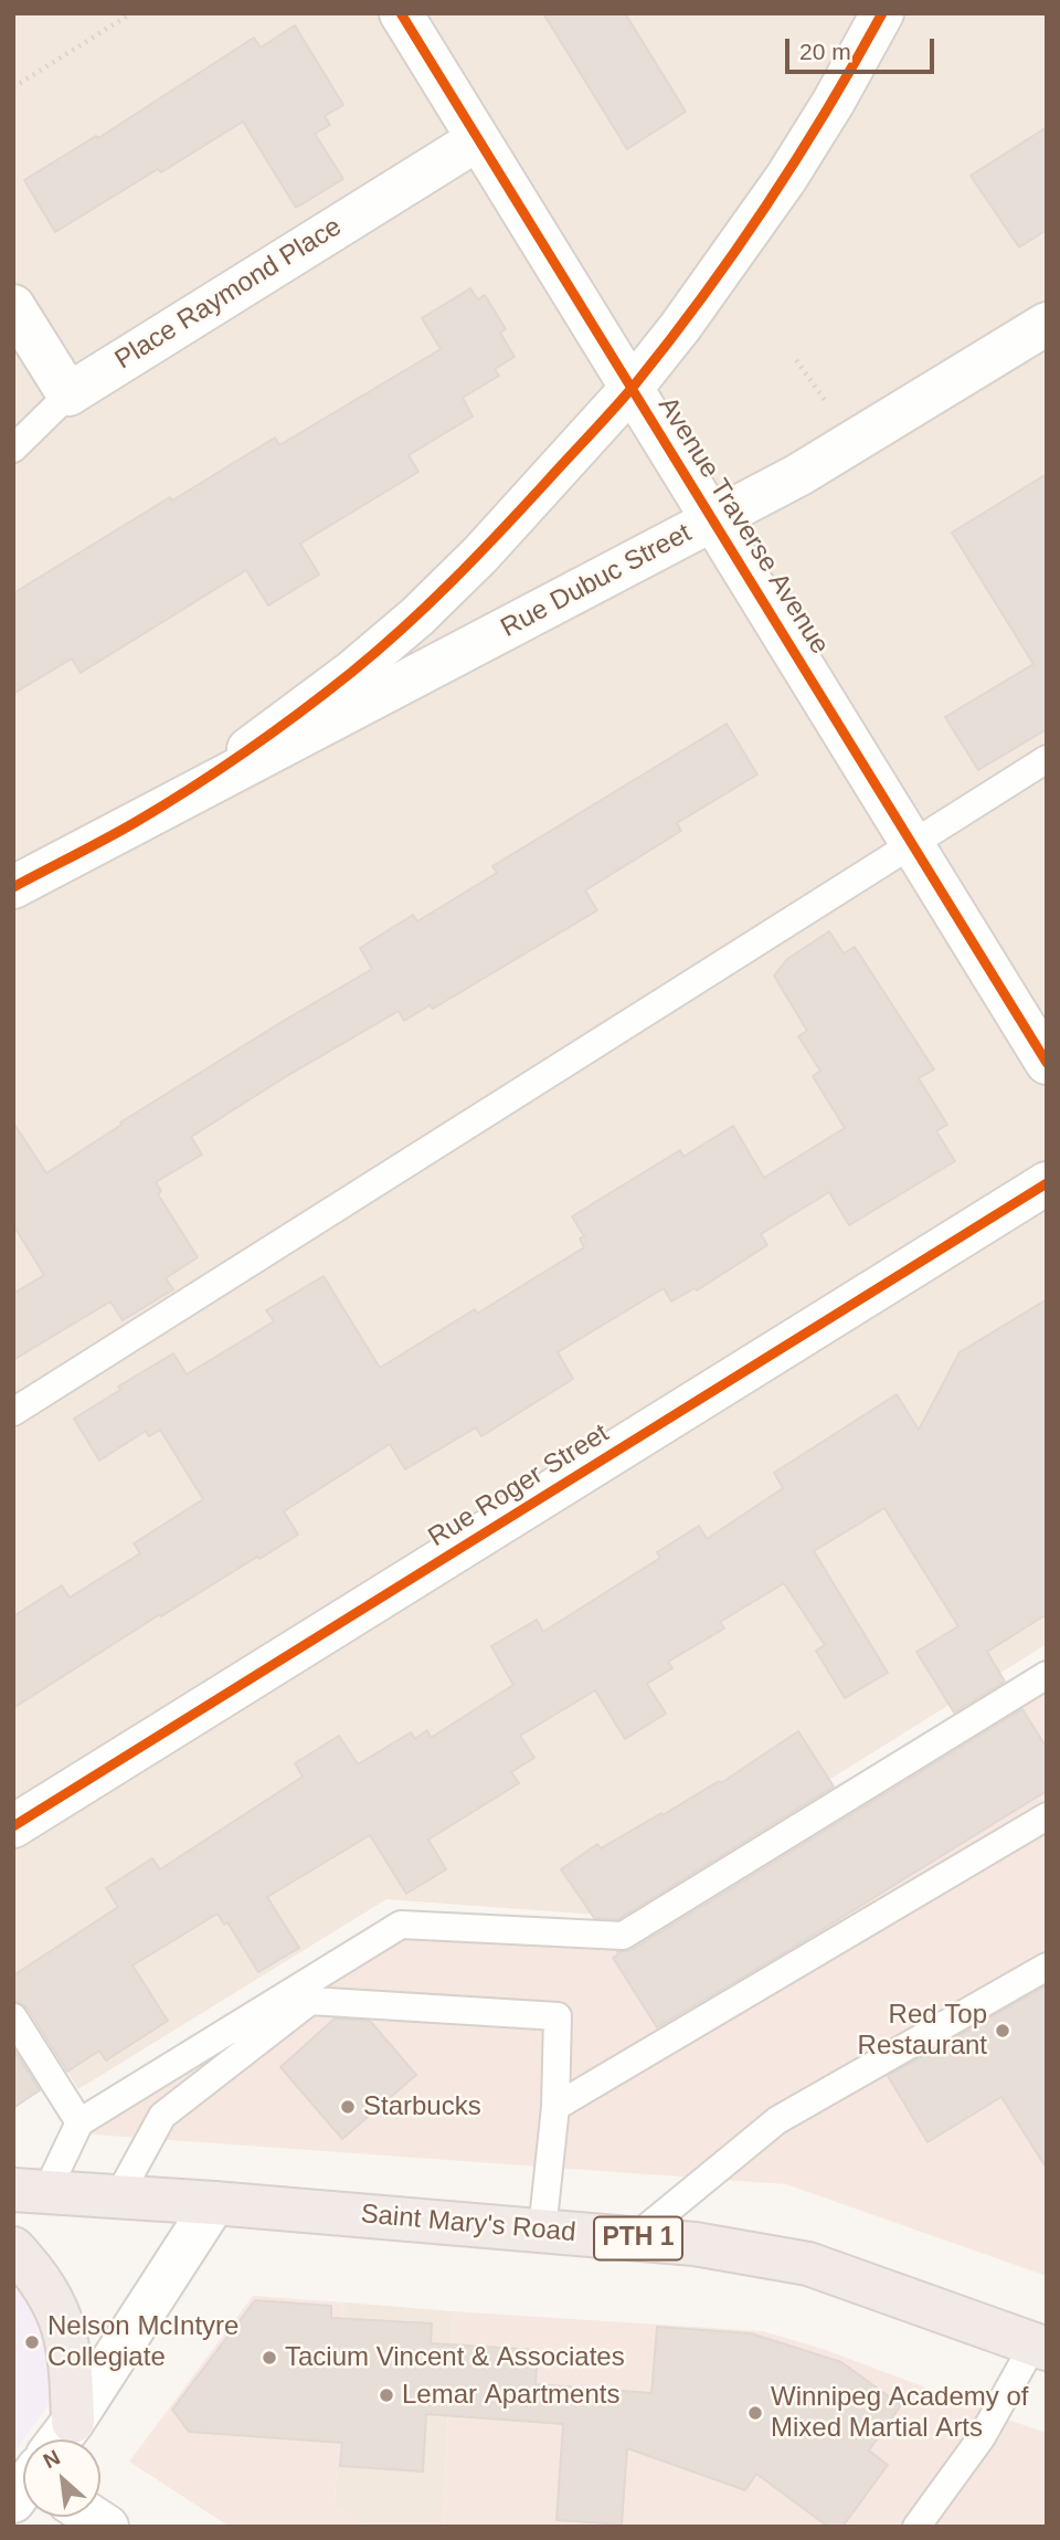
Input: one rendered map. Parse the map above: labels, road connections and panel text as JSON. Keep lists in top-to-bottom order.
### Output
{
  "streets": {
    "highway": ["Saint Mary's Road", "PTH 1"],
    "street": [
      "Place Raymond Place",
      "Avenue Traverse Avenue",
      "Rue Dubuc Street",
      "Rue Roger Street"
    ]
  },
  "crossings": [
    ["Place Raymond Place", "Avenue Traverse Avenue"],
    ["Avenue Traverse Avenue", "Rue Dubuc Street"]
  ],
  "places": [
    "Red Top Restaurant",
    "Starbucks",
    "Nelson McIntyre Collegiate",
    "Tacium Vincent & Associates",
    "Lemar Apartments",
    "Winnipeg Academy of Mixed Martial Arts"
  ],
  "scale_bar": "20 m",
  "north": "top left"
}
